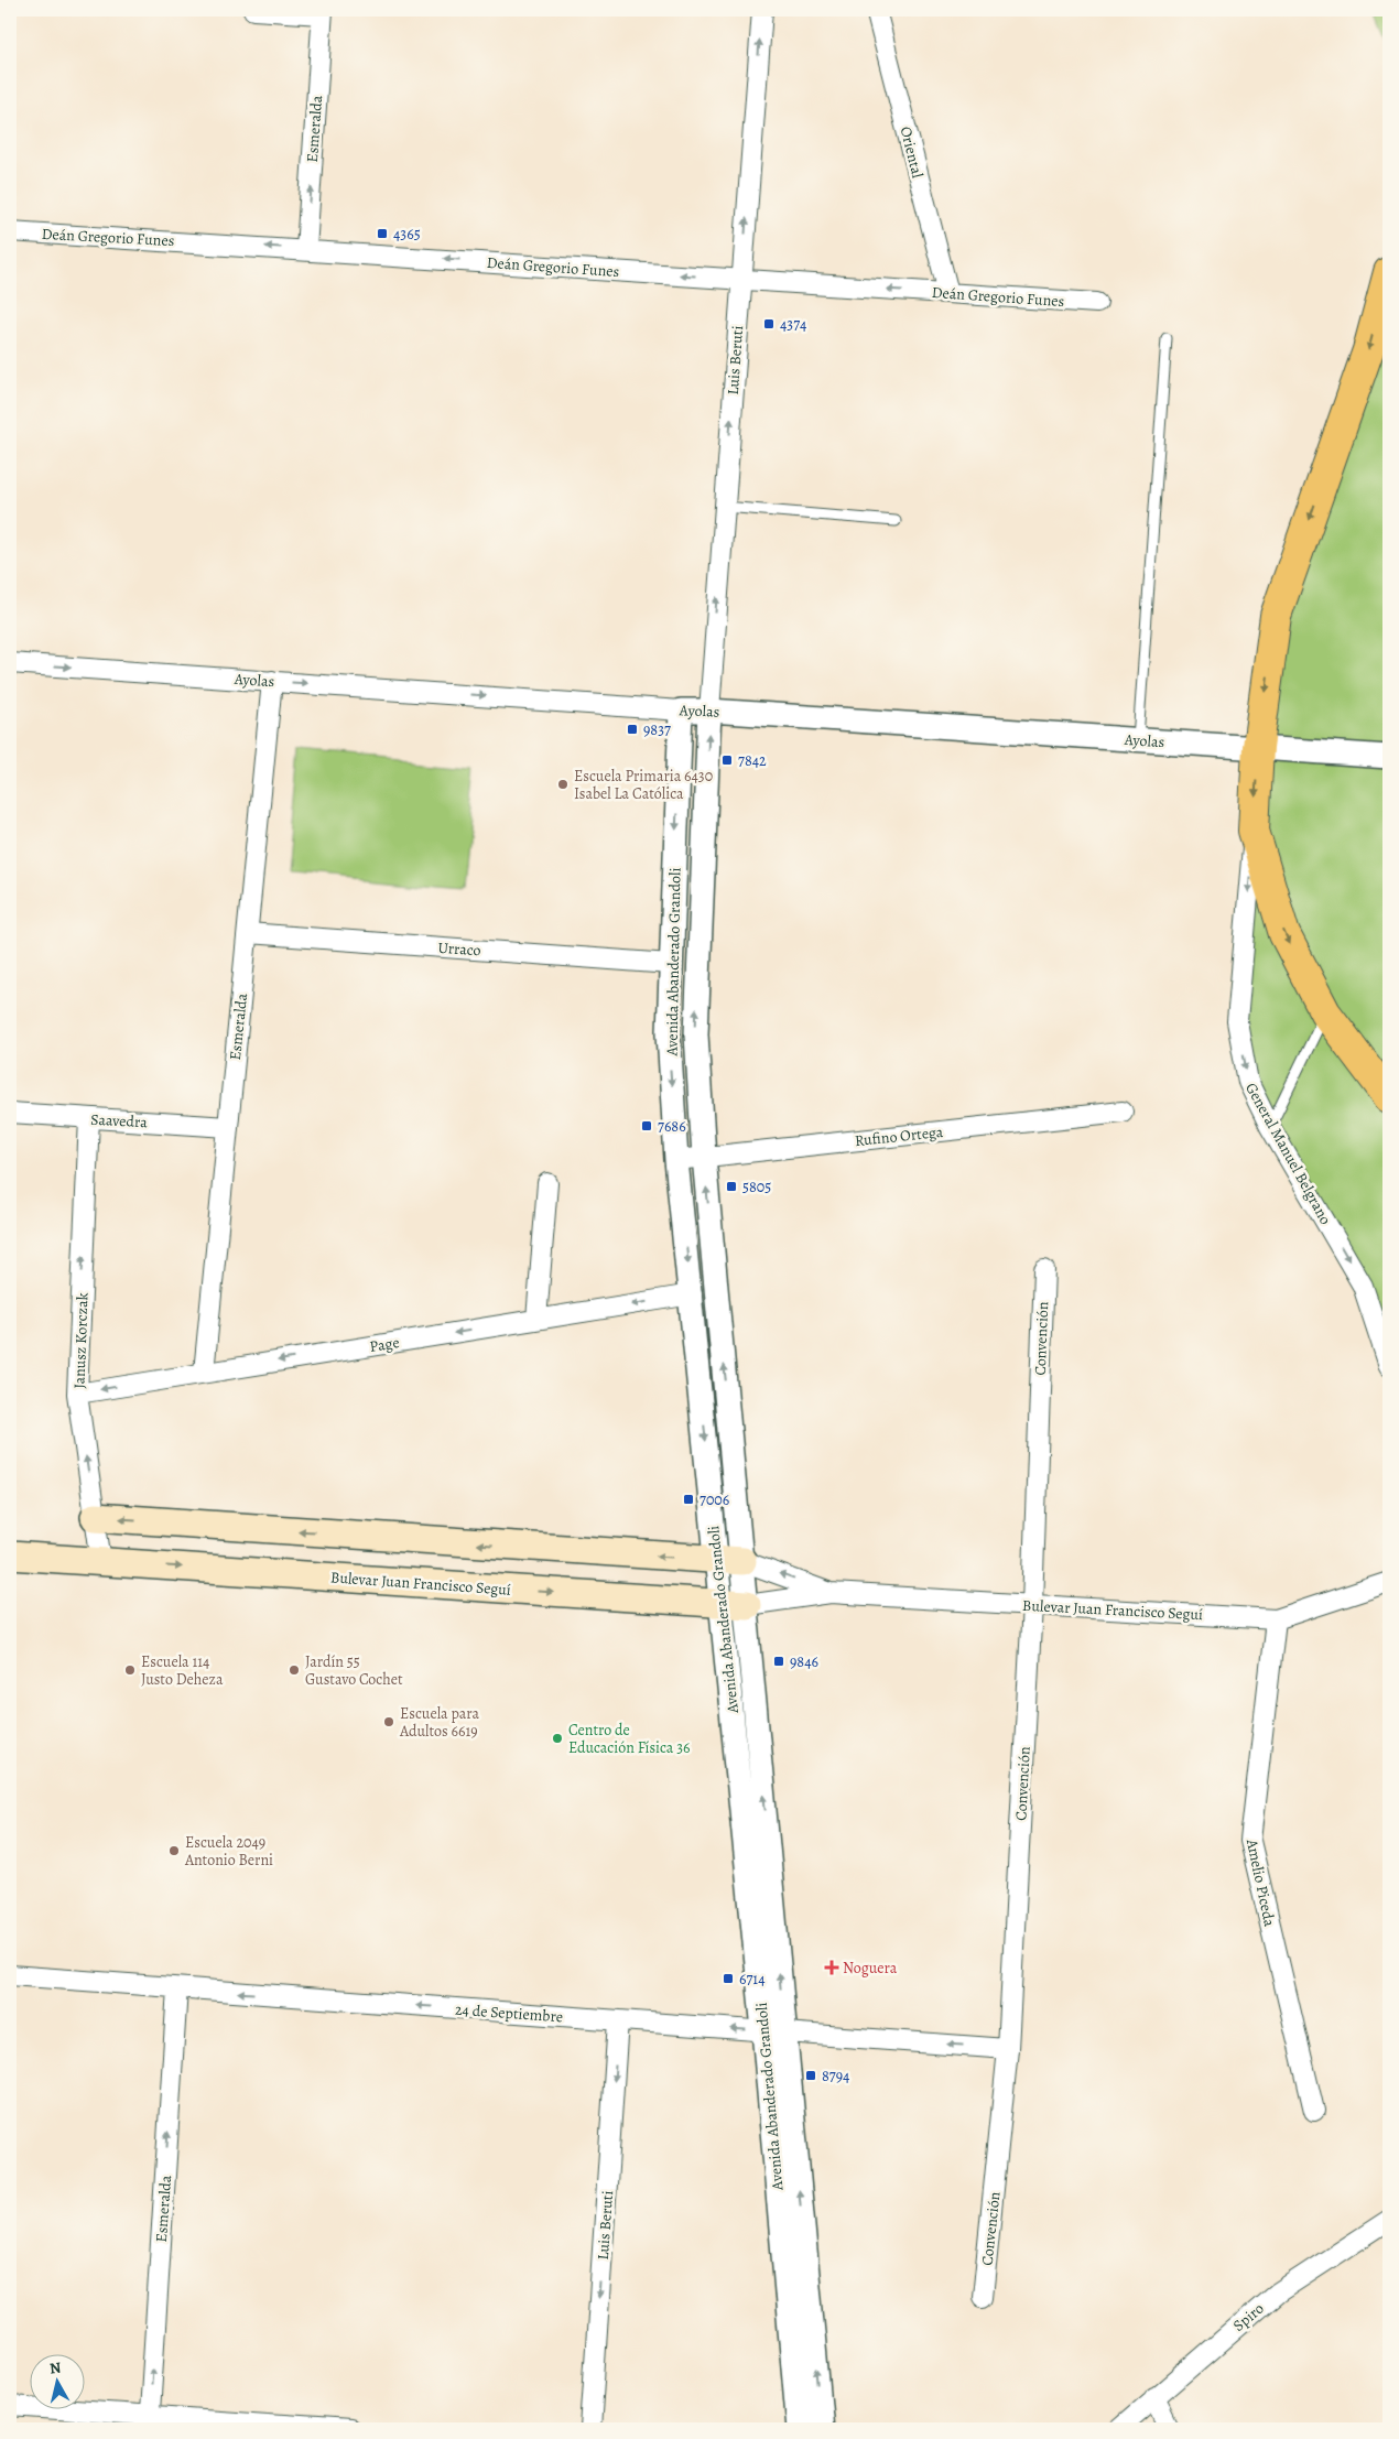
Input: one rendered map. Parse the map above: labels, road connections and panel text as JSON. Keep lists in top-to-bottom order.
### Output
{
  "streets": {
    "main road": ["Bulevar Juan Francisco Seguí"],
    "street": [
      "Esmeralda",
      "Oriental",
      "Deán Gregorio Funes",
      "Luis Beruti",
      "Ayolas",
      "Urraco",
      "Avenida Abanderado Grandoli",
      "Saavedra",
      "Rufino Ortega",
      "General Manuel Belgrano",
      "Convención",
      "Janusz Korczak",
      "Page",
      "Amelio Piceda",
      "24 de Septiembre",
      "Spiro"
    ]
  },
  "crossings": [
    ["Esmeralda", "Deán Gregorio Funes"],
    ["Esmeralda", "Ayolas"],
    ["Esmeralda", "Urraco"],
    ["Esmeralda", "Saavedra"],
    ["Esmeralda", "Page"],
    ["Esmeralda", "24 de Septiembre"],
    ["Oriental", "Deán Gregorio Funes"],
    ["Deán Gregorio Funes", "Luis Beruti"],
    ["Luis Beruti", "Ayolas"],
    ["Luis Beruti", "Avenida Abanderado Grandoli"],
    ["Luis Beruti", "24 de Septiembre"],
    ["Ayolas", "Avenida Abanderado Grandoli"],
    ["Urraco", "Avenida Abanderado Grandoli"],
    ["Avenida Abanderado Grandoli", "Rufino Ortega"],
    ["Avenida Abanderado Grandoli", "Page"],
    ["Avenida Abanderado Grandoli", "Bulevar Juan Francisco Seguí"],
    ["Avenida Abanderado Grandoli", "24 de Septiembre"],
    ["Saavedra", "Janusz Korczak"],
    ["Convención", "Bulevar Juan Francisco Seguí"],
    ["Convención", "24 de Septiembre"],
    ["Janusz Korczak", "Page"],
    ["Janusz Korczak", "Bulevar Juan Francisco Seguí"],
    ["Bulevar Juan Francisco Seguí", "Amelio Piceda"]
  ],
  "one_way": [
    "Esmeralda",
    "Deán Gregorio Funes",
    "Ayolas",
    "General Manuel Belgrano",
    "Janusz Korczak",
    "Page",
    "24 de Septiembre"
  ],
  "places": {
    "transit": [
      "4365",
      "4374",
      "9837",
      "7842",
      "7686",
      "5805",
      "7006",
      "9846",
      "6714",
      "8794"
    ],
    "other": [
      "Escuela Primaria 6430 Isabel La Católica",
      "Escuela 114 Justo Deheza",
      "Jardín 55 Gustavo Cochet",
      "Escuela para Adultos 6619",
      "Centro de Educación Física 36",
      "Escuela 2049 Antonio Berni"
    ],
    "health": ["Noguera"]
  },
  "north": "top"
}
